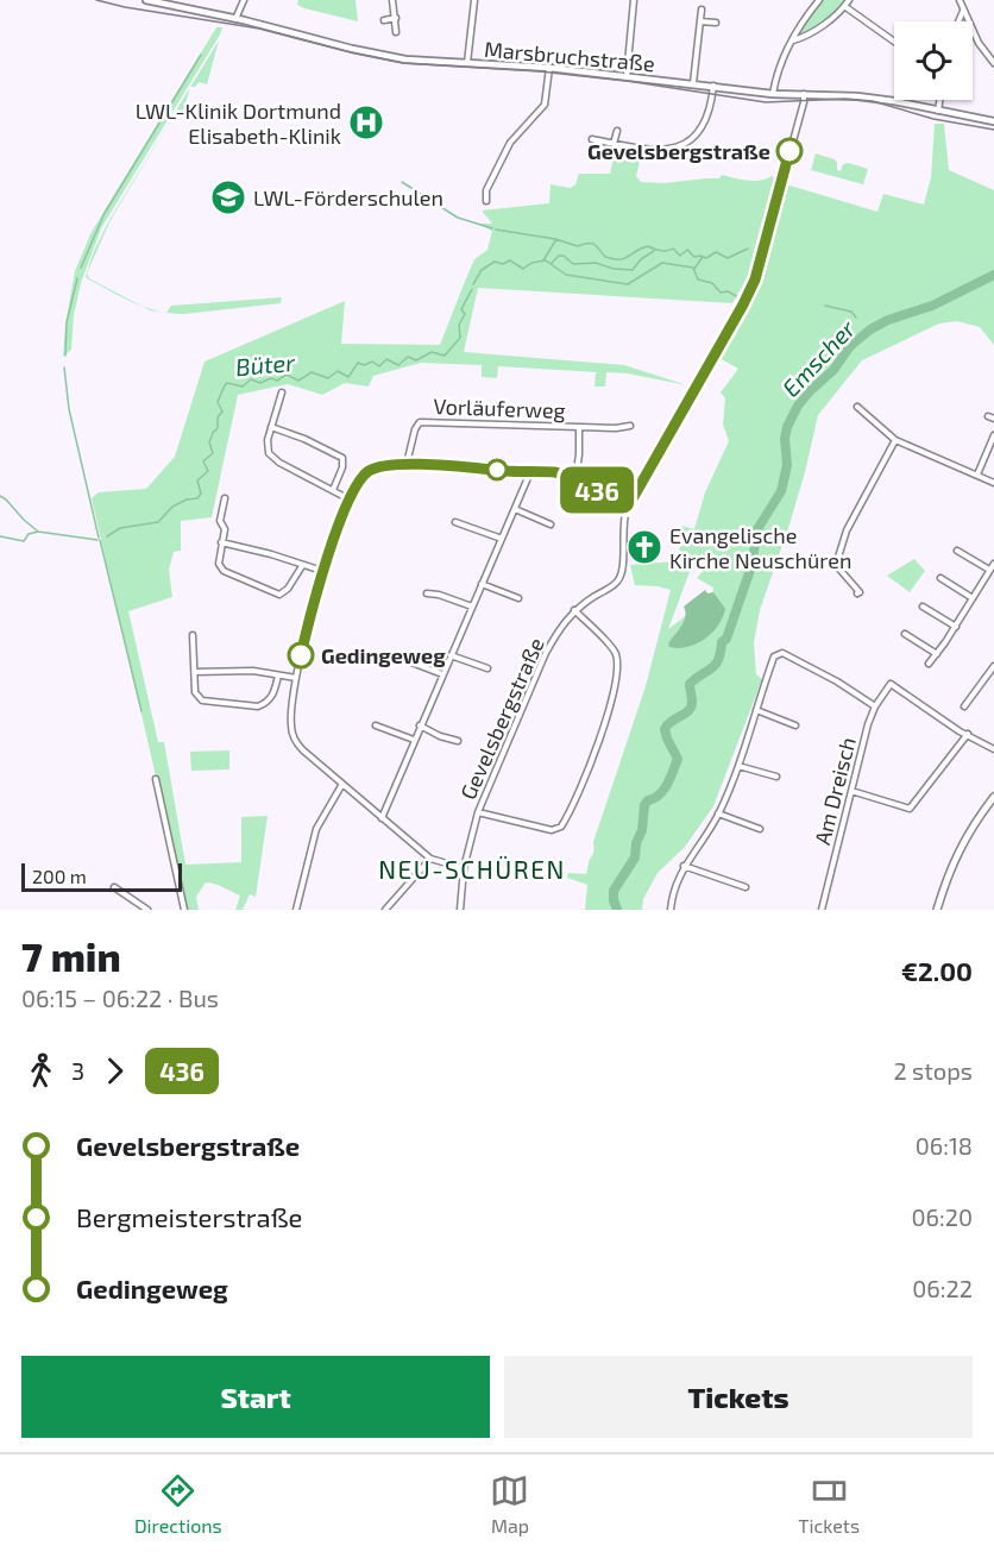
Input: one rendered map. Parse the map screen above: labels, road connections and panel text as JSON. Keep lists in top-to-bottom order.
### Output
{
  "streets": {
    "street": [
      "Marsbruchstraße",
      "Vorläuferweg",
      "Gevelsbergstraße",
      "Am Dreisch"
    ]
  },
  "crossings": [
    ["Marsbruchstraße", "Gevelsbergstraße"]
  ],
  "districts": ["NEU-SCHÜREN"],
  "water": ["Emscher", "Büter"],
  "places": {
    "hospital": ["LWL-Klinik Dortmund Elisabeth-Klinik"],
    "other": ["Gevelsbergstraße", "Gedingeweg"],
    "school or university": ["LWL-Förderschulen"],
    "church": ["Evangelische Kirche Neuschüren"]
  },
  "lines": ["bus line 436"],
  "scale_bar": "200 m",
  "page": {
    "on_map": "436",
    "scale": "200 m",
    "heading": ["7 min", "06:15 – 06:22 · Bus", "€2.00"],
    "legs": ["3", "436", "2 stops"],
    "list": [
      {
        "name": "Gevelsbergstraße",
        "value": "06:18"
      },
      {
        "name": "Bergmeisterstraße",
        "value": "06:20"
      },
      {
        "name": "Gedingeweg",
        "value": "06:22"
      }
    ],
    "buttons": ["Start", "Tickets"],
    "tabs": ["Directions", "Map", "Tickets"]
  }
}
